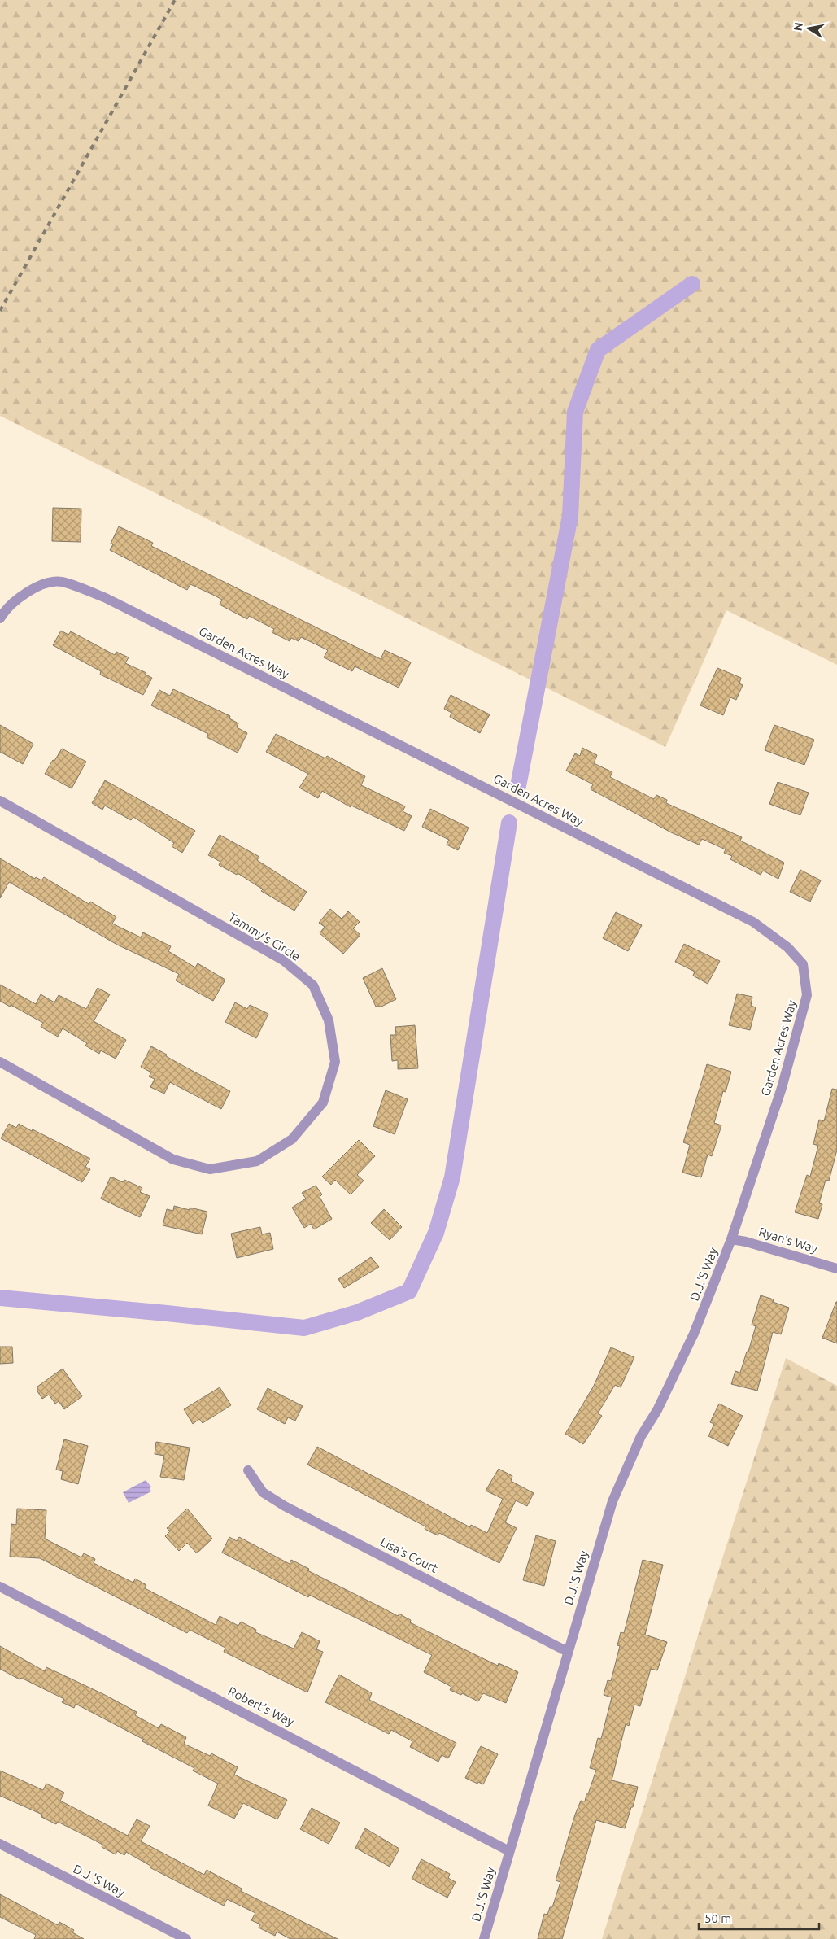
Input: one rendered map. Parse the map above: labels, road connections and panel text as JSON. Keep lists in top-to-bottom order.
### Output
{
  "streets": {
    "street": [
      "Garden Acres Way",
      "Tammy's Circle",
      "Ryan's Way",
      "D.J.'S Way",
      "Lisa's Court",
      "Robert's Way"
    ]
  },
  "crossings": [
    ["Garden Acres Way", "Ryan's Way"],
    ["Garden Acres Way", "D.J.'S Way"],
    ["Ryan's Way", "D.J.'S Way"],
    ["D.J.'S Way", "Lisa's Court"],
    ["D.J.'S Way", "Robert's Way"]
  ],
  "scale_bar": "50 m",
  "north": "left"
}
